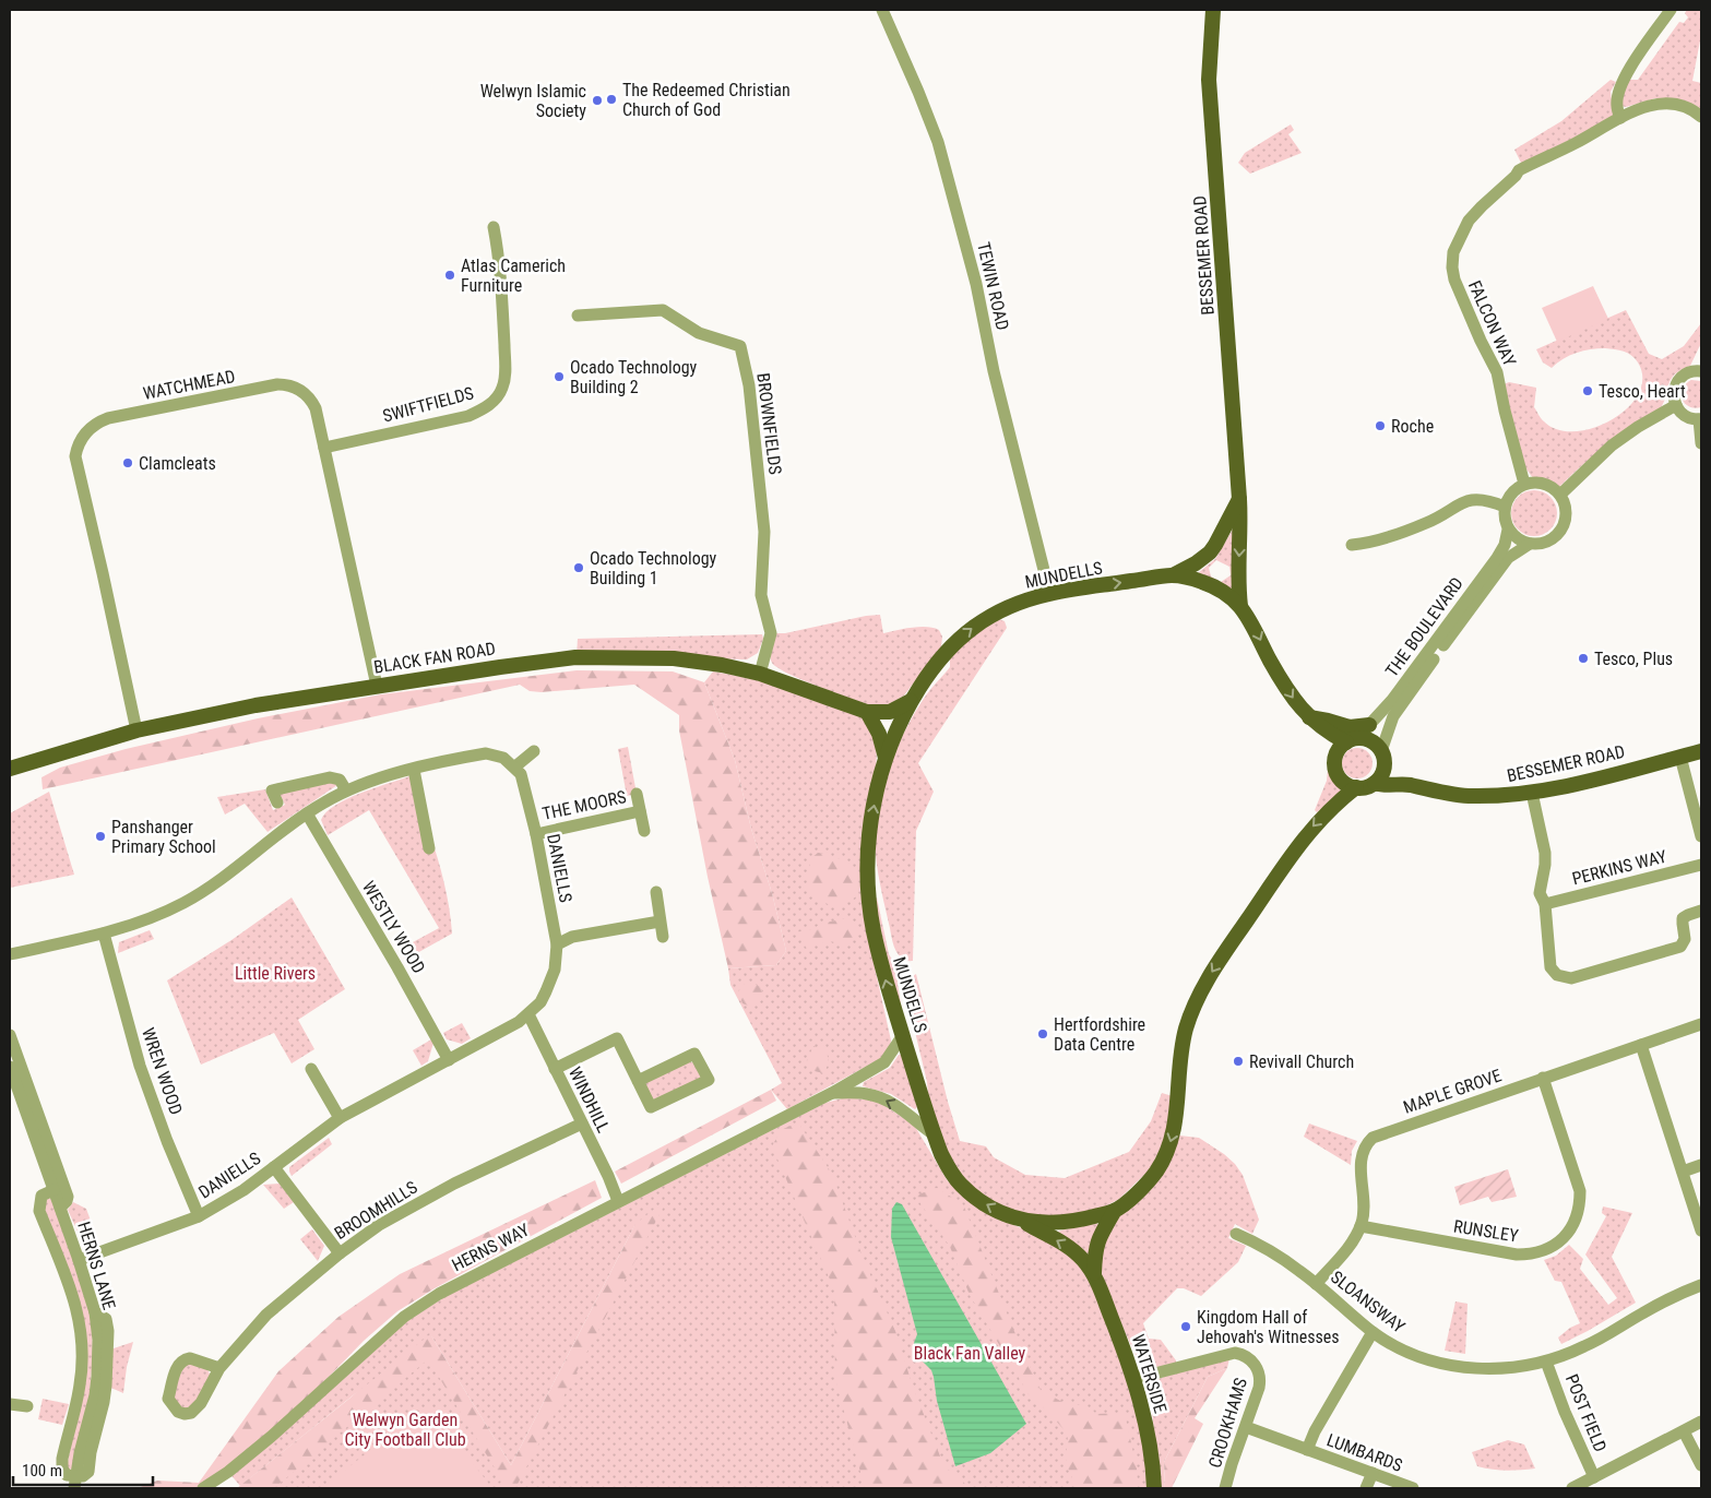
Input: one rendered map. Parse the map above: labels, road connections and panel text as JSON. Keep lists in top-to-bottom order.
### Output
{
  "streets": {
    "main road": [
      "BESSEMER ROAD",
      "MUNDELLS",
      "BLACK FAN ROAD",
      "WATERSIDE"
    ],
    "street": [
      "TEWIN ROAD",
      "FALCON WAY",
      "WATCHMEAD",
      "SWIFTFIELDS",
      "BROWNFIELDS",
      "THE BOULEVARD",
      "THE MOORS",
      "PERKINS WAY",
      "DANIELLS",
      "WESTLY WOOD",
      "WREN WOOD",
      "MAPLE GROVE",
      "WINDHILL",
      "BROOMHILLS",
      "RUNSLEY",
      "HERNS WAY",
      "HERNS LANE",
      "SLOANSWAY",
      "POST FIELD",
      "CROOKHAMS",
      "LUMBARDS"
    ]
  },
  "crossings": [
    ["BESSEMER ROAD", "MUNDELLS"],
    ["BESSEMER ROAD", "THE BOULEVARD"],
    ["FALCON WAY", "THE BOULEVARD"],
    ["WATCHMEAD", "SWIFTFIELDS"],
    ["WATCHMEAD", "BLACK FAN ROAD"],
    ["BROWNFIELDS", "BLACK FAN ROAD"],
    ["MUNDELLS", "THE BOULEVARD"],
    ["MUNDELLS", "BLACK FAN ROAD"],
    ["MUNDELLS", "HERNS WAY"],
    ["MUNDELLS", "WATERSIDE"],
    ["THE MOORS", "DANIELLS"],
    ["DANIELLS", "WESTLY WOOD"],
    ["DANIELLS", "WREN WOOD"],
    ["DANIELLS", "WINDHILL"],
    ["DANIELLS", "HERNS LANE"],
    ["MAPLE GROVE", "RUNSLEY"],
    ["MAPLE GROVE", "SLOANSWAY"],
    ["WINDHILL", "BROOMHILLS"],
    ["WINDHILL", "HERNS WAY"],
    ["SLOANSWAY", "POST FIELD"],
    ["SLOANSWAY", "LUMBARDS"],
    ["WATERSIDE", "CROOKHAMS"]
  ],
  "parks": ["Little Rivers", "Black Fan Valley", "Welwyn Garden City Football Club"],
  "places": [
    "The Redeemed Christian Church of God",
    "Welwyn Islamic Society",
    "Atlas Camerich Furniture",
    "Ocado Technology Building 2",
    "Tesco, Heart",
    "Roche",
    "Clamcleats",
    "Ocado Technology Building 1",
    "Tesco, Plus",
    "Panshanger Primary School",
    "Hertfordshire Data Centre",
    "Revivall Church",
    "Kingdom Hall of Jehovah's Witnesses"
  ],
  "scale_bar": "100 m"
}
